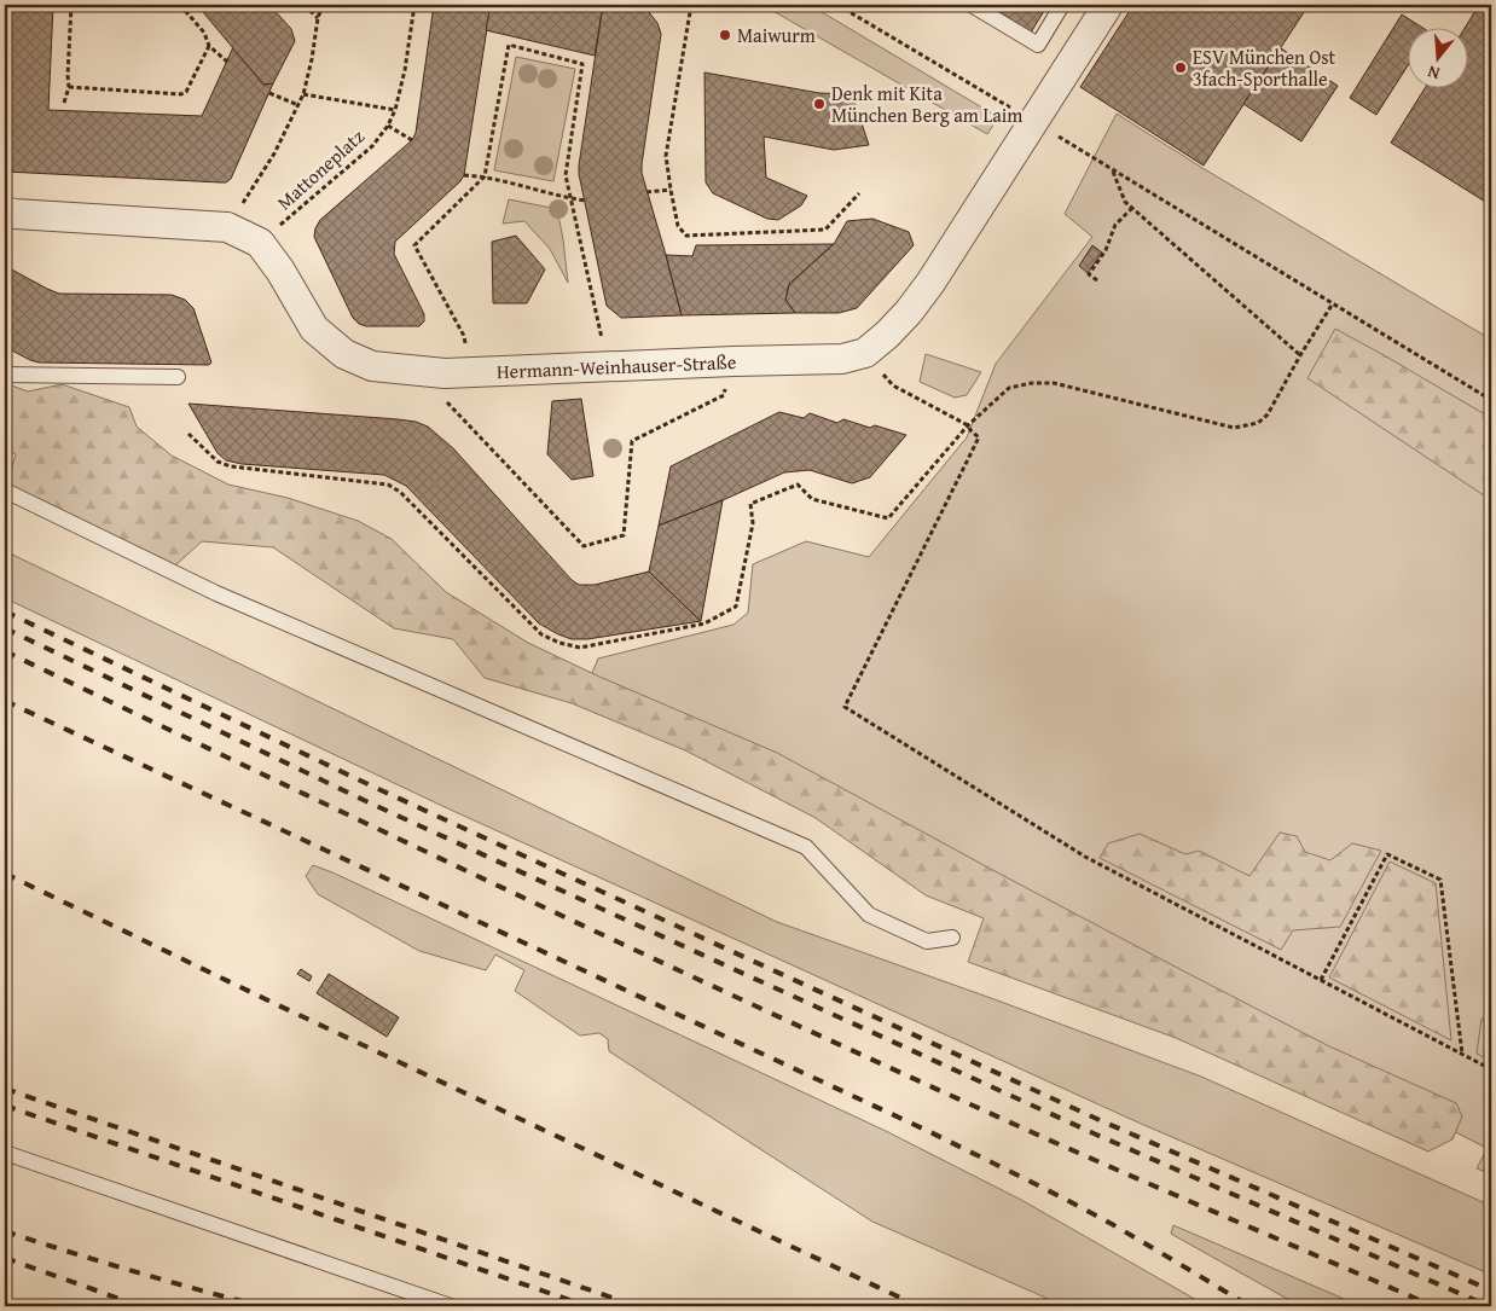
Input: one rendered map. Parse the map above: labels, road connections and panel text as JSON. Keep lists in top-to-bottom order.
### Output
{
  "streets": {
    "street": ["Hermann-Weinhauser-Straße"],
    "path": ["Mattoneplatz"]
  },
  "crossings": [
    ["Mattoneplatz", "Hermann-Weinhauser-Straße"]
  ],
  "places": ["Maiwurm", "ESV München Ost 3fach-Sporthalle", "Denk mit Kita München Berg am Laim"],
  "north": "bottom"
}
